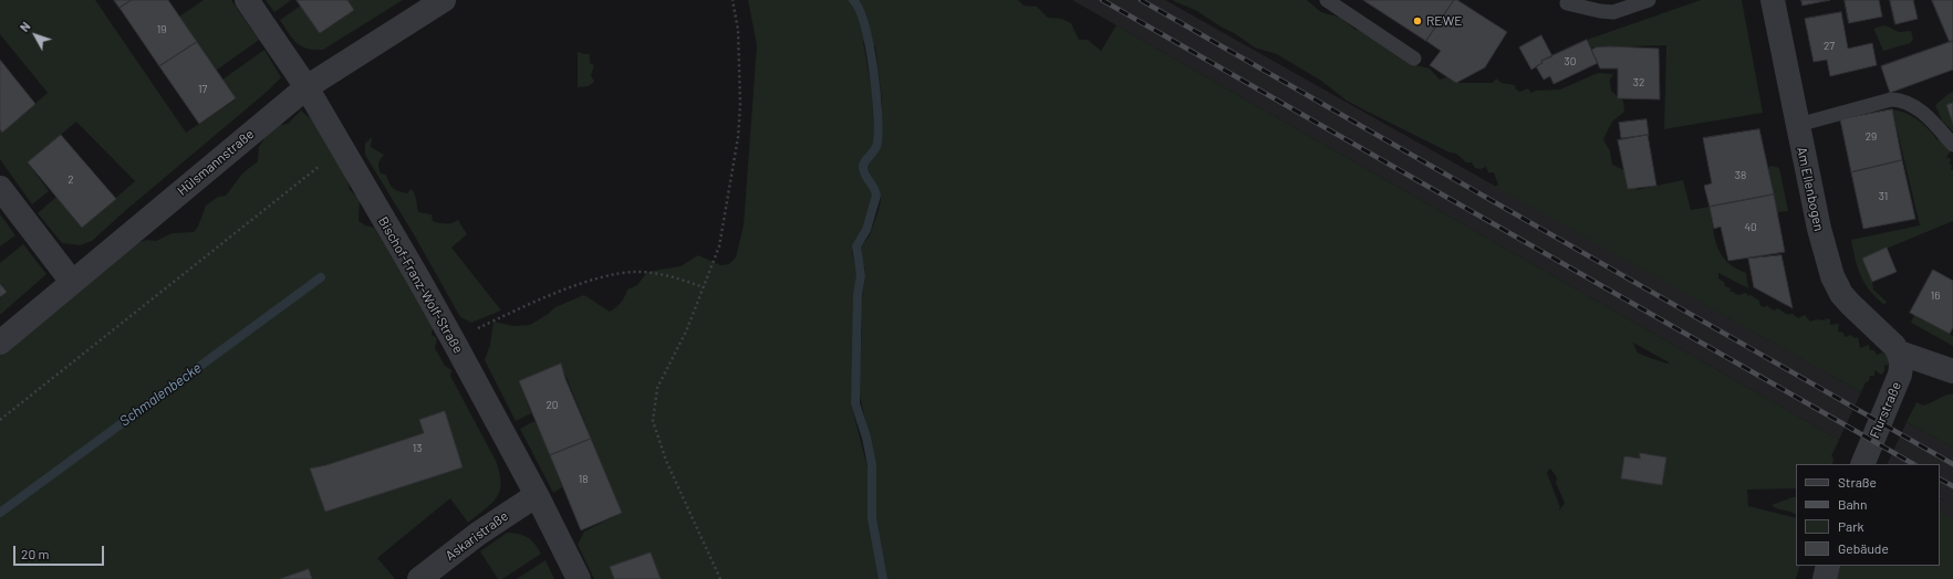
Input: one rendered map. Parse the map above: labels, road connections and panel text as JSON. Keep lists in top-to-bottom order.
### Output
{
  "streets": {
    "street": [
      "Hülsmannstraße",
      "Am Ellenbogen",
      "Bischof-Franz-Wolf-Straße",
      "Flurstraße",
      "Askaristraße"
    ]
  },
  "crossings": [
    ["Hülsmannstraße", "Bischof-Franz-Wolf-Straße"],
    ["Am Ellenbogen", "Flurstraße"],
    ["Bischof-Franz-Wolf-Straße", "Askaristraße"]
  ],
  "water": ["Schmalenbecke"],
  "places": ["REWE"],
  "house_numbers": [
    "19",
    "27",
    "30",
    "32",
    "17",
    "29",
    "38",
    "2",
    "31",
    "40",
    "16",
    "20",
    "13",
    "18"
  ],
  "legend": [
    "Straße",
    "Bahn",
    "Park",
    "Gebäude"
  ],
  "scale_bar": "20 m",
  "north": "top left"
}
